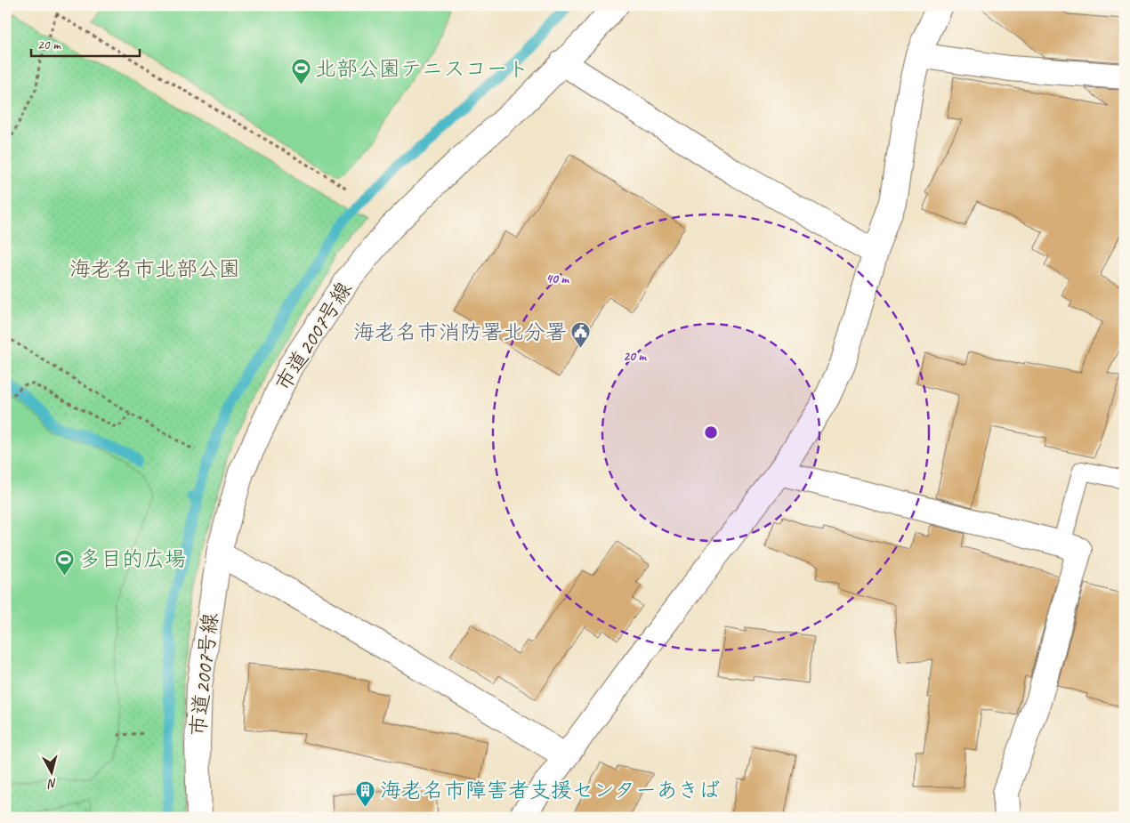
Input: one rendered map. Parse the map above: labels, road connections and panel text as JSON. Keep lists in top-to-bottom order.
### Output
{
  "streets": {
    "street": ["市道2007号線"]
  },
  "parks": ["海老名市北部公園"],
  "places": {
    "sports": ["北部公園テニスコート", "多目的広場"],
    "public building": ["海老名市消防署北分署"],
    "building": ["海老名市障害者支援センターあきば"]
  },
  "scale_bar": "20 m",
  "north": "bottom",
  "rings": ["40 m", "20 m"]
}
